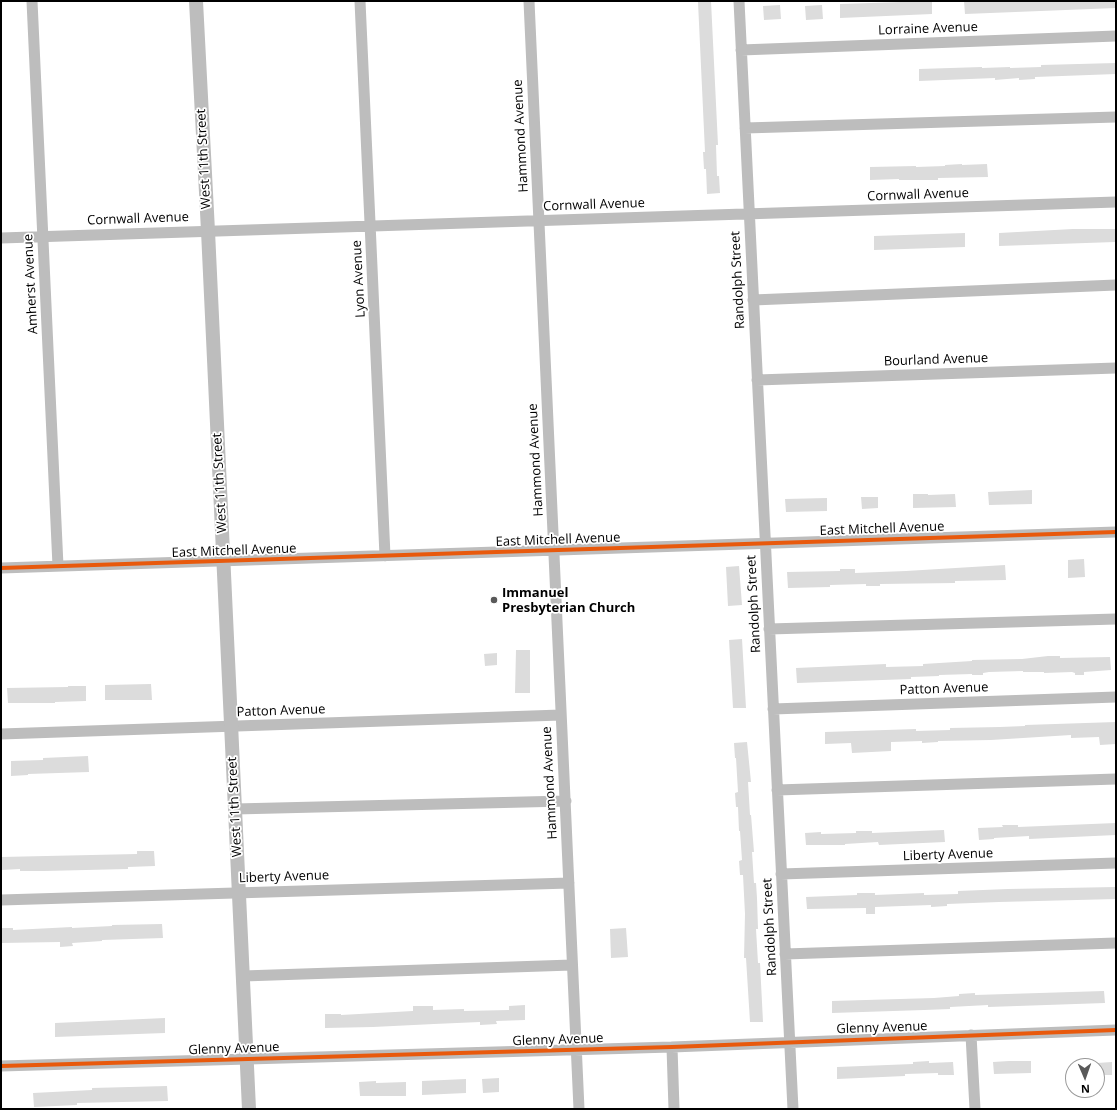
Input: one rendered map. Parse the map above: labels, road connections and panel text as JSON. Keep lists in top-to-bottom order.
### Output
{
  "streets": {
    "main road": ["West 11th Street"],
    "street": [
      "Lorraine Avenue",
      "Hammond Avenue",
      "Cornwall Avenue",
      "Lyon Avenue",
      "Randolph Street",
      "Amherst Avenue",
      "Bourland Avenue",
      "East Mitchell Avenue",
      "Patton Avenue",
      "Liberty Avenue",
      "Glenny Avenue"
    ]
  },
  "crossings": [
    ["Lorraine Avenue", "Randolph Street"],
    ["Hammond Avenue", "Cornwall Avenue"],
    ["Hammond Avenue", "East Mitchell Avenue"],
    ["Hammond Avenue", "Patton Avenue"],
    ["Hammond Avenue", "Liberty Avenue"],
    ["Hammond Avenue", "Glenny Avenue"],
    ["West 11th Street", "Cornwall Avenue"],
    ["West 11th Street", "East Mitchell Avenue"],
    ["West 11th Street", "Patton Avenue"],
    ["West 11th Street", "Liberty Avenue"],
    ["West 11th Street", "Glenny Avenue"],
    ["Cornwall Avenue", "Lyon Avenue"],
    ["Cornwall Avenue", "Randolph Street"],
    ["Cornwall Avenue", "Amherst Avenue"],
    ["Lyon Avenue", "East Mitchell Avenue"],
    ["Randolph Street", "Bourland Avenue"],
    ["Randolph Street", "East Mitchell Avenue"],
    ["Randolph Street", "Patton Avenue"],
    ["Randolph Street", "Liberty Avenue"],
    ["Randolph Street", "Glenny Avenue"],
    ["Amherst Avenue", "East Mitchell Avenue"]
  ],
  "places": ["Immanuel Presbyterian Church"],
  "north": "bottom"
}
